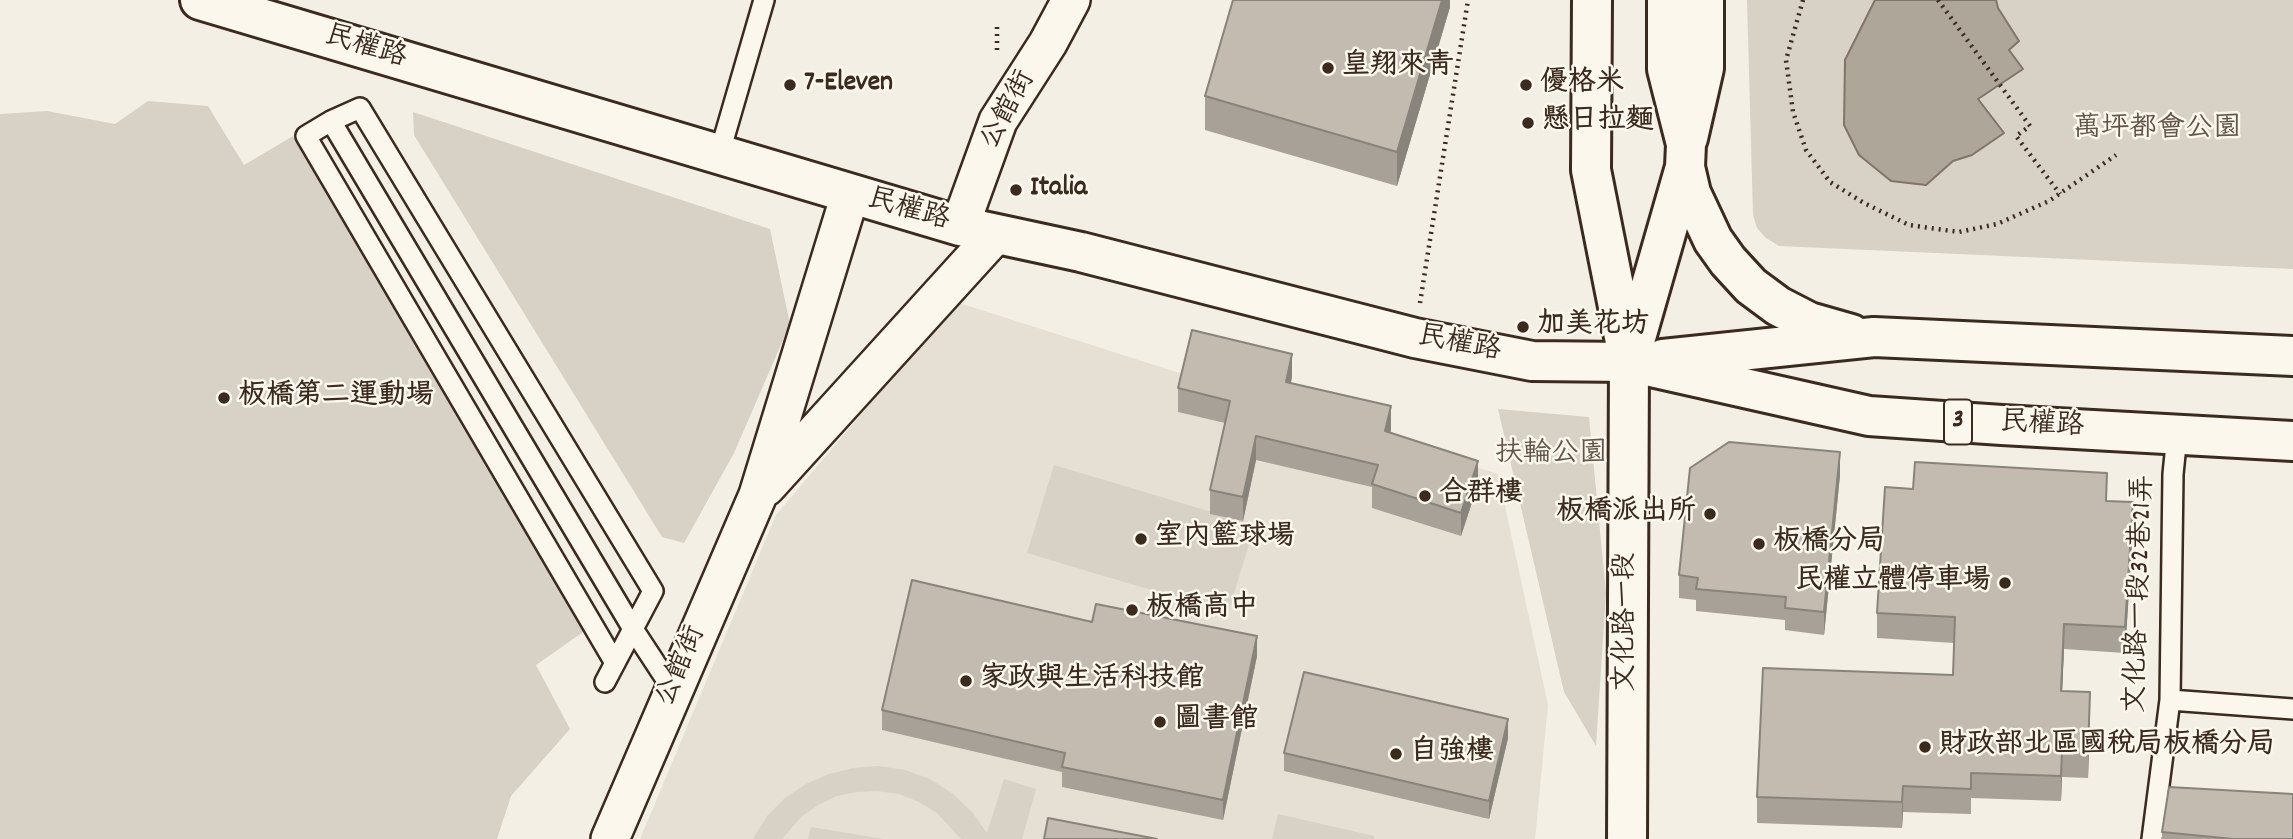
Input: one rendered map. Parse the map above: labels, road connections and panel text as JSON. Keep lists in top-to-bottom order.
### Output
{
  "streets": {
    "main road": ["民權路", "3", "文化路一段"],
    "street": ["公館街"],
    "lane": ["文化路一段32巷21弄"]
  },
  "crossings": [
    ["民權路", "公館街"],
    ["民權路", "文化路一段32巷21弄"],
    ["民權路", "文化路一段"]
  ],
  "parks": ["萬坪都會公園", "扶輪公園"],
  "places": [
    "皇翔來青",
    "7-Eleven",
    "優格米",
    "懸日拉麵",
    "Italia",
    "加美花坊",
    "板橋第二運動場",
    "合群樓",
    "板橋派出所",
    "室內籃球場",
    "板橋分局",
    "民權立體停車場",
    "板橋高中",
    "家政與生活科技館",
    "圖書館",
    "財政部北區國稅局板橋分局",
    "自強樓"
  ]
}
